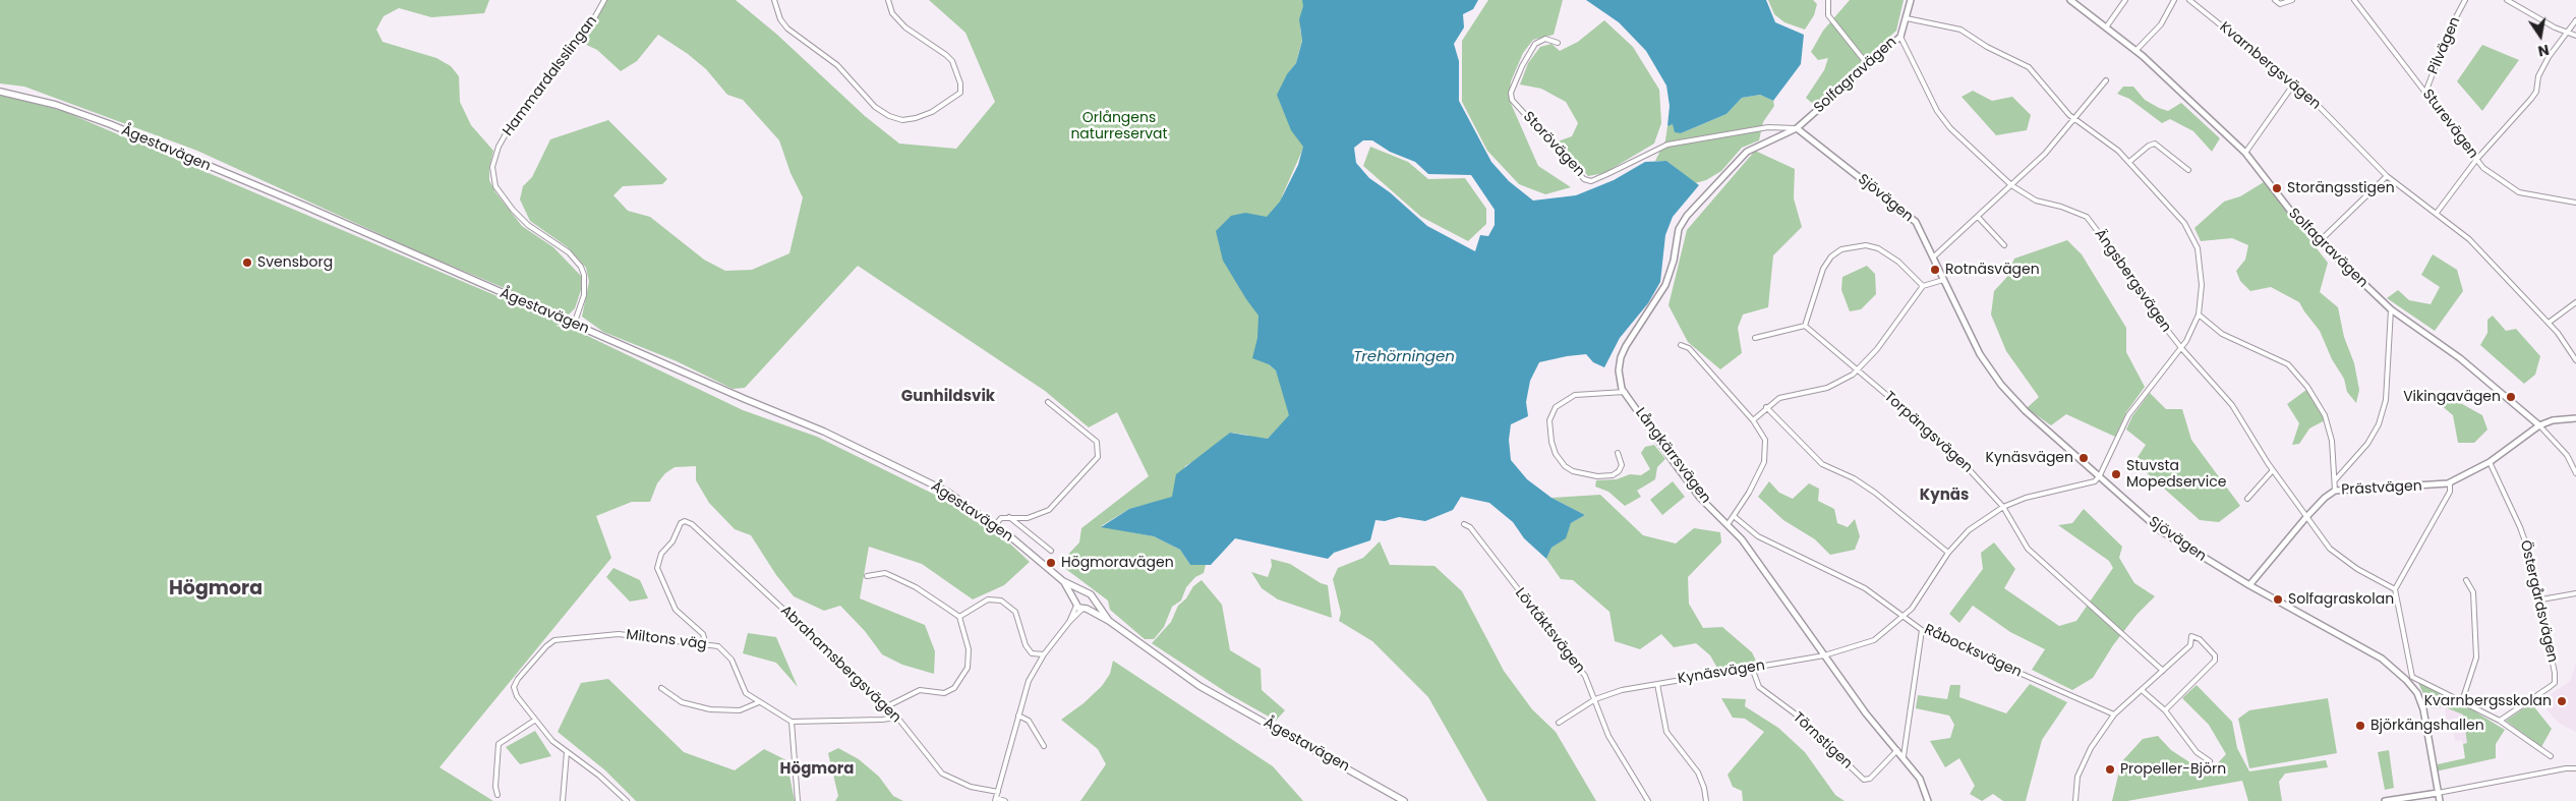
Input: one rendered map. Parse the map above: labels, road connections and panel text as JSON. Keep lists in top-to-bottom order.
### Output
{
  "streets": {
    "main road": ["Ågestavägen"],
    "street": [
      "Pilvägen",
      "Kvarnbergsvägen",
      "Solfagravägen",
      "Hammardalsslingan",
      "Sturevägen",
      "Storövägen",
      "Sjövägen",
      "Ängsbergsvägen",
      "Torpängsvägen",
      "Långkärrsvägen",
      "Prästvägen",
      "Östergårdsvägen",
      "Lövtäktsvägen",
      "Miltons väg",
      "Råbocksvägen",
      "Abrahamsbergsvägen",
      "Kynäsvägen",
      "Törnstigen"
    ]
  },
  "crossings": [
    ["Pilvägen", "Sturevägen"],
    ["Solfagravägen", "Storövägen"],
    ["Solfagravägen", "Sjövägen"],
    ["Solfagravägen", "Ängsbergsvägen"],
    ["Solfagravägen", "Långkärrsvägen"],
    ["Solfagravägen", "Prästvägen"],
    ["Hammardalsslingan", "Ågestavägen"],
    ["Storövägen", "Sjövägen"],
    ["Sjövägen", "Prästvägen"],
    ["Sjövägen", "Kynäsvägen"],
    ["Ängsbergsvägen", "Prästvägen"],
    ["Torpängsvägen", "Kynäsvägen"],
    ["Långkärrsvägen", "Kynäsvägen"],
    ["Långkärrsvägen", "Törnstigen"],
    ["Prästvägen", "Östergårdsvägen"],
    ["Lövtäktsvägen", "Kynäsvägen"],
    ["Miltons väg", "Abrahamsbergsvägen"],
    ["Råbocksvägen", "Kynäsvägen"],
    ["Kynäsvägen", "Törnstigen"]
  ],
  "districts": [
    "Gunhildsvik",
    "Kynäs",
    "Högmora",
    "Högmora"
  ],
  "water": ["Trehörningen"],
  "parks": ["Orlångens naturreservat"],
  "places": [
    "Storängsstigen",
    "Svensborg",
    "Rotnäsvägen",
    "Vikingavägen",
    "Kynäsvägen",
    "Stuvsta Mopedservice",
    "Högmoravägen",
    "Solfagraskolan",
    "Kvarnbergsskolan",
    "Björkängshallen",
    "Propeller-Björn"
  ],
  "north": "bottom"
}
